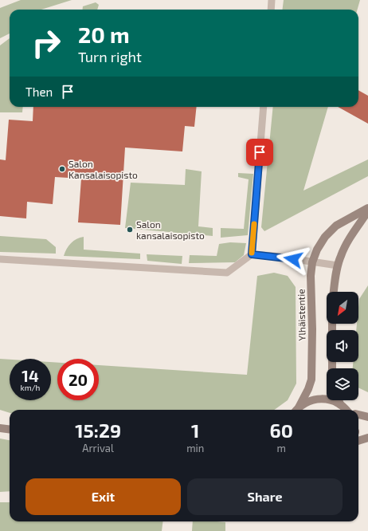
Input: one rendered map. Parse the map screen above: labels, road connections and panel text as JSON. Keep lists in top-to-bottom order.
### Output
{
  "streets": {
    "street": ["Ylhäistentie"]
  },
  "places": ["Salon Kansalaisopisto", "Salon kansalaisopisto"],
  "north": "bottom left",
  "page": {
    "turn": ["20 m", "Turn right"],
    "then": "Then",
    "speed": "14 km/h",
    "limit": "20",
    "eta": [
      "15:29",
      "Arrival",
      "1",
      "min",
      "60",
      "m"
    ],
    "buttons": ["Exit", "Share"]
  }
}
